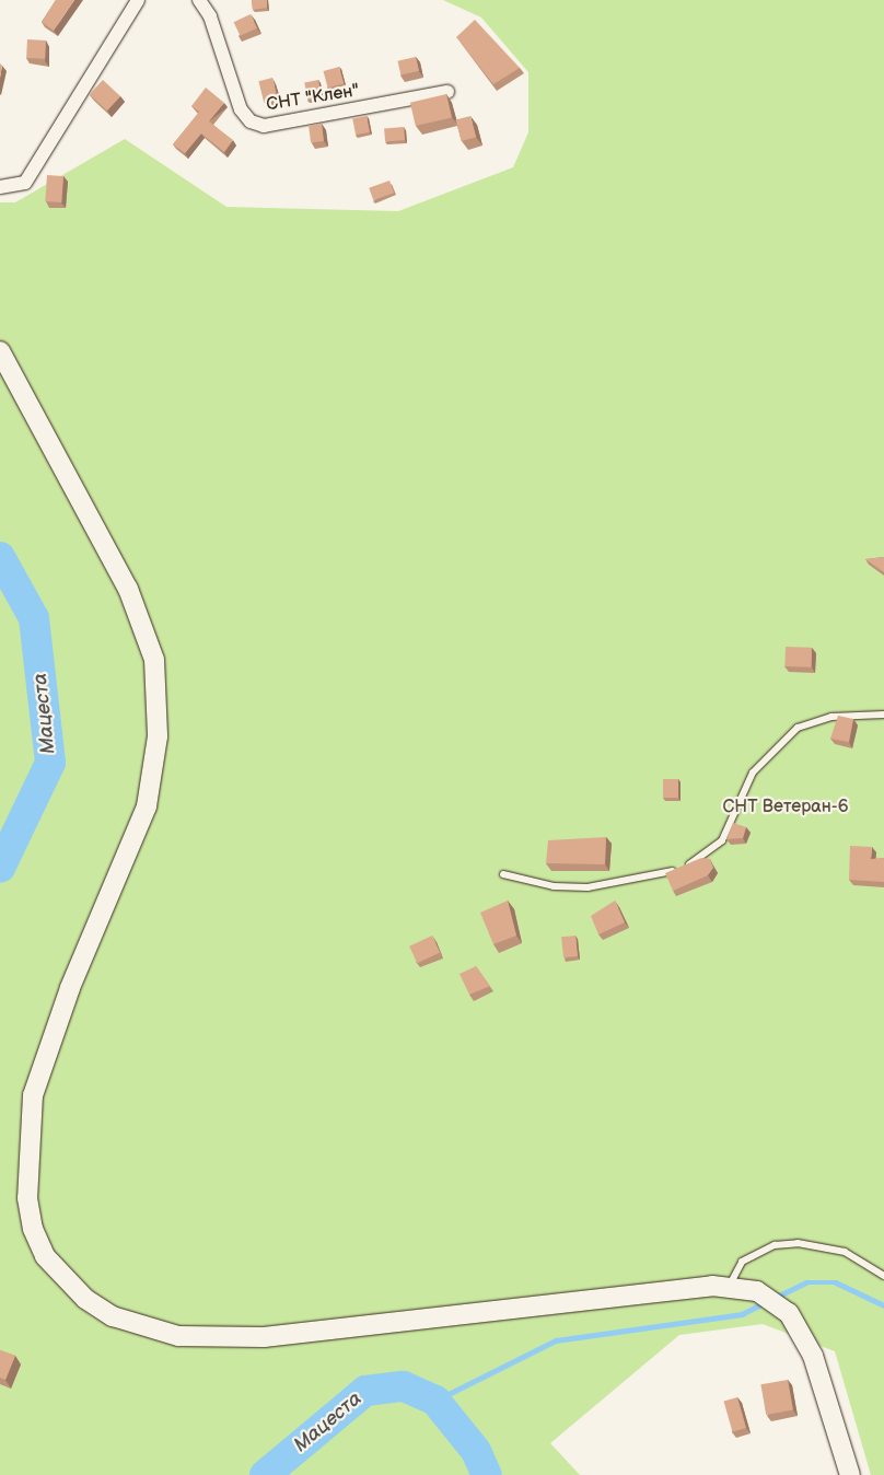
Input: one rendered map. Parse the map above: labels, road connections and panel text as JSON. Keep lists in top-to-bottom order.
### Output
{
  "streets": {
    "street": ["СНТ \"Клен\""]
  },
  "water": ["Мацеста"],
  "parks": ["СНТ Ветеран-6"]
}
